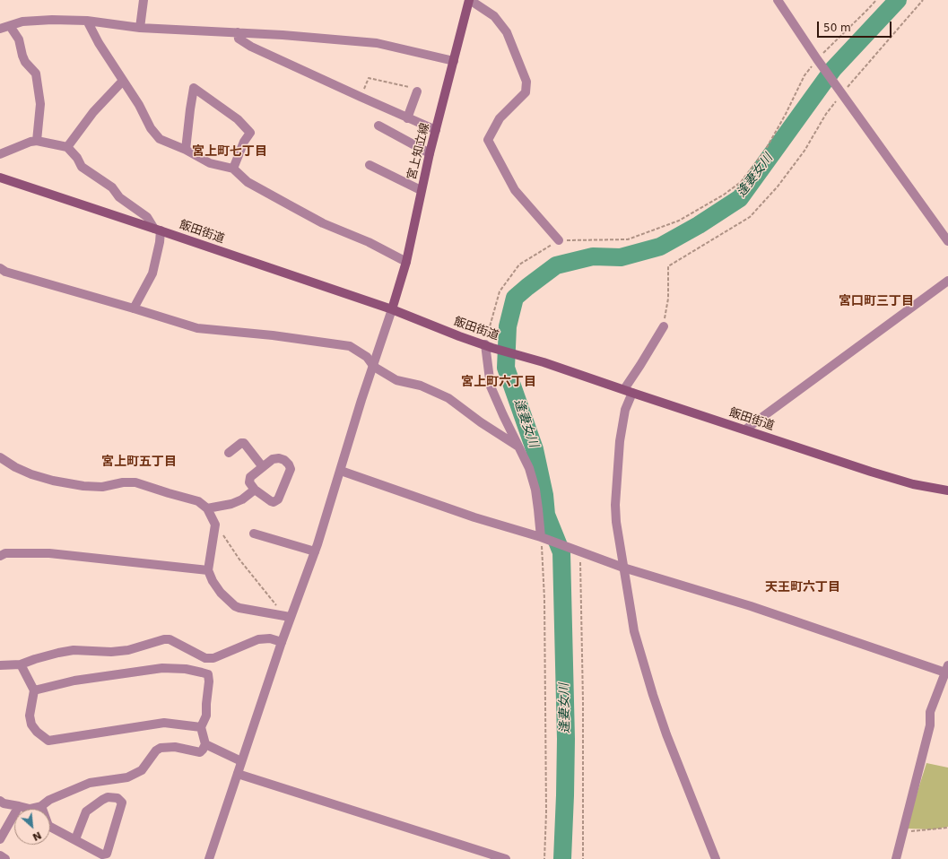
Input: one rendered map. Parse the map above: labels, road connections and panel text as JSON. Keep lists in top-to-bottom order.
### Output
{
  "streets": {
    "main road": ["宮上知立線", "飯田街道"]
  },
  "crossings": [
    ["宮上知立線", "飯田街道"]
  ],
  "districts": [
    "宮上町七丁目",
    "宮口町三丁目",
    "宮上町六丁目",
    "宮上町五丁目",
    "天王町六丁目"
  ],
  "water": ["逢妻女川"],
  "scale_bar": "50 m",
  "north": "bottom right"
}
